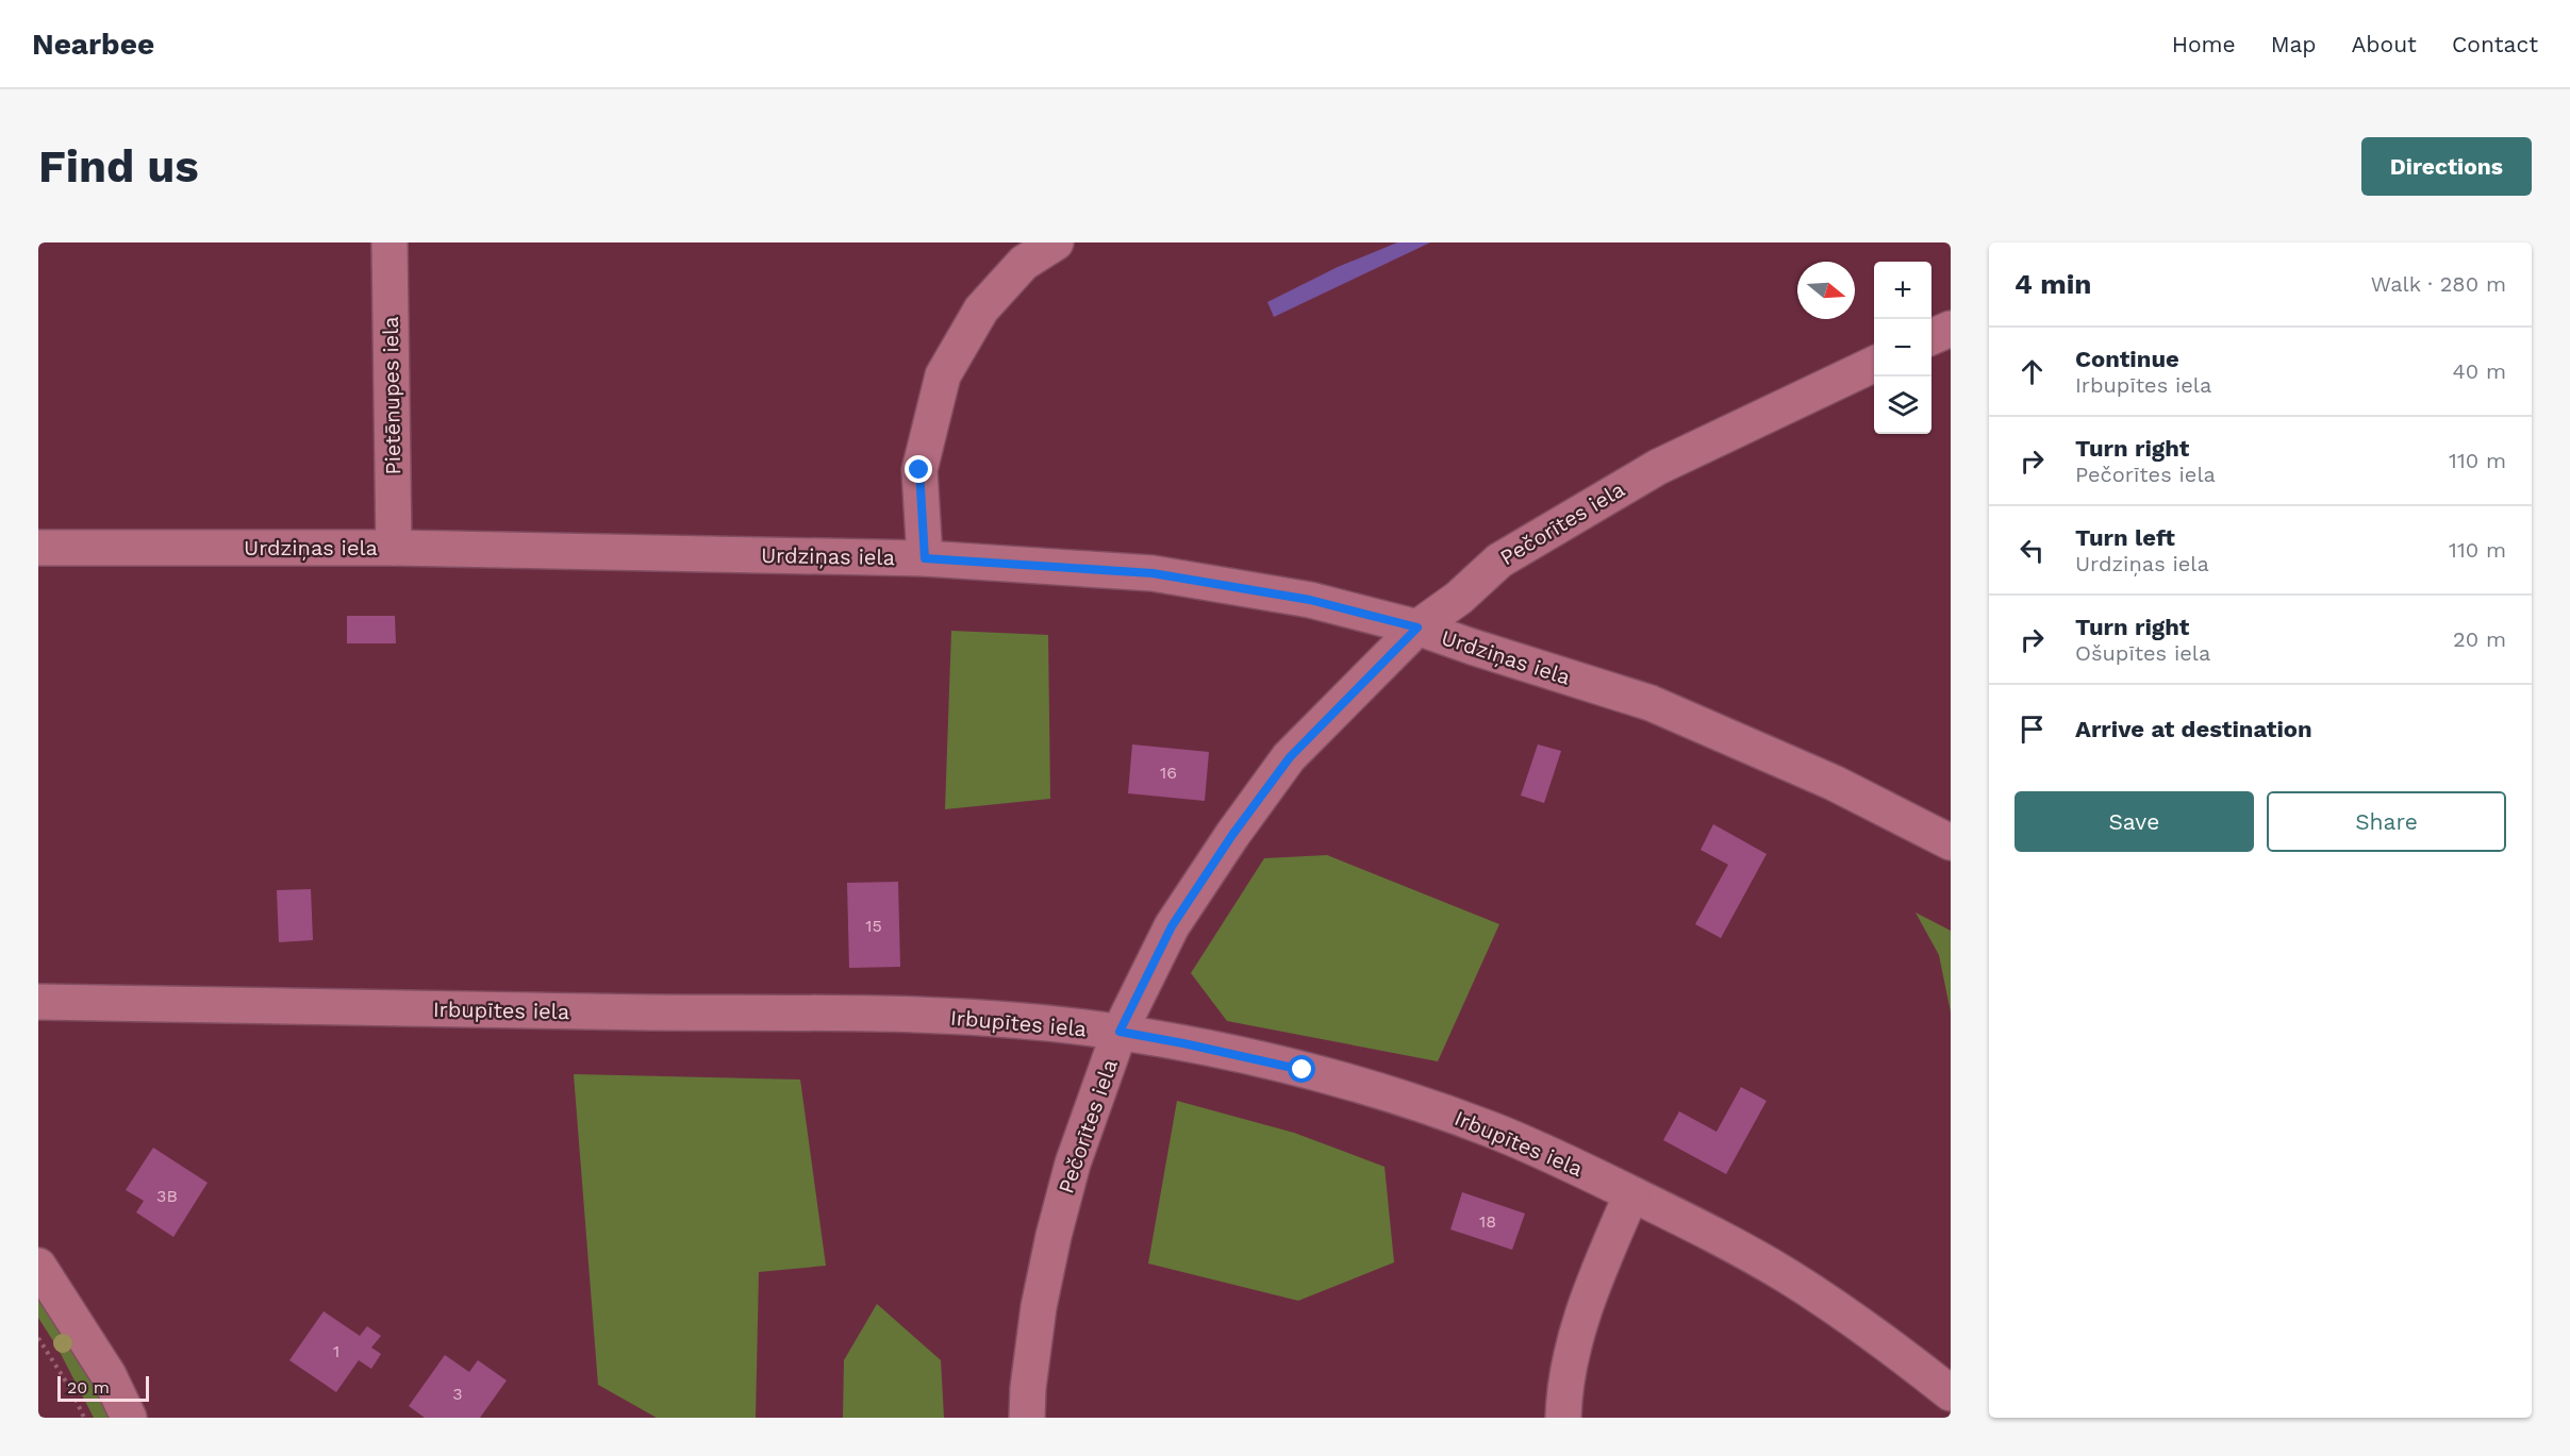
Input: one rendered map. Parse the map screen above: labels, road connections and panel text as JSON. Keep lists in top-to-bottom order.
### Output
{
  "streets": {
    "street": [
      "Pietēnupes iela",
      "Pečorītes iela",
      "Urdziņas iela",
      "Irbupītes iela"
    ]
  },
  "crossings": [
    ["Pietēnupes iela", "Urdziņas iela"],
    ["Pečorītes iela", "Urdziņas iela"],
    ["Pečorītes iela", "Irbupītes iela"]
  ],
  "house_numbers": [
    "16",
    "15",
    "3B",
    "18",
    "1",
    "3"
  ],
  "scale_bar": "20 m",
  "north": "right",
  "page": {
    "header": "Nearbee",
    "nav": [
      "Home",
      "Map",
      "About",
      "Contact"
    ],
    "buttons": [
      "Directions",
      ["Save", "Share"]
    ],
    "title": "Find us",
    "heading": ["4 min", "Walk · 280 m"],
    "map_buttons": ["+", "−"],
    "list": [
      ["Continue", "Irbupītes iela", "40 m"],
      ["Turn right", "Pečorītes iela", "110 m"],
      ["Turn left", "Urdziņas iela", "110 m"],
      ["Turn right", "Ošupītes iela", "20 m"],
      "Arrive at destination"
    ],
    "scale": "20 m"
  }
}
